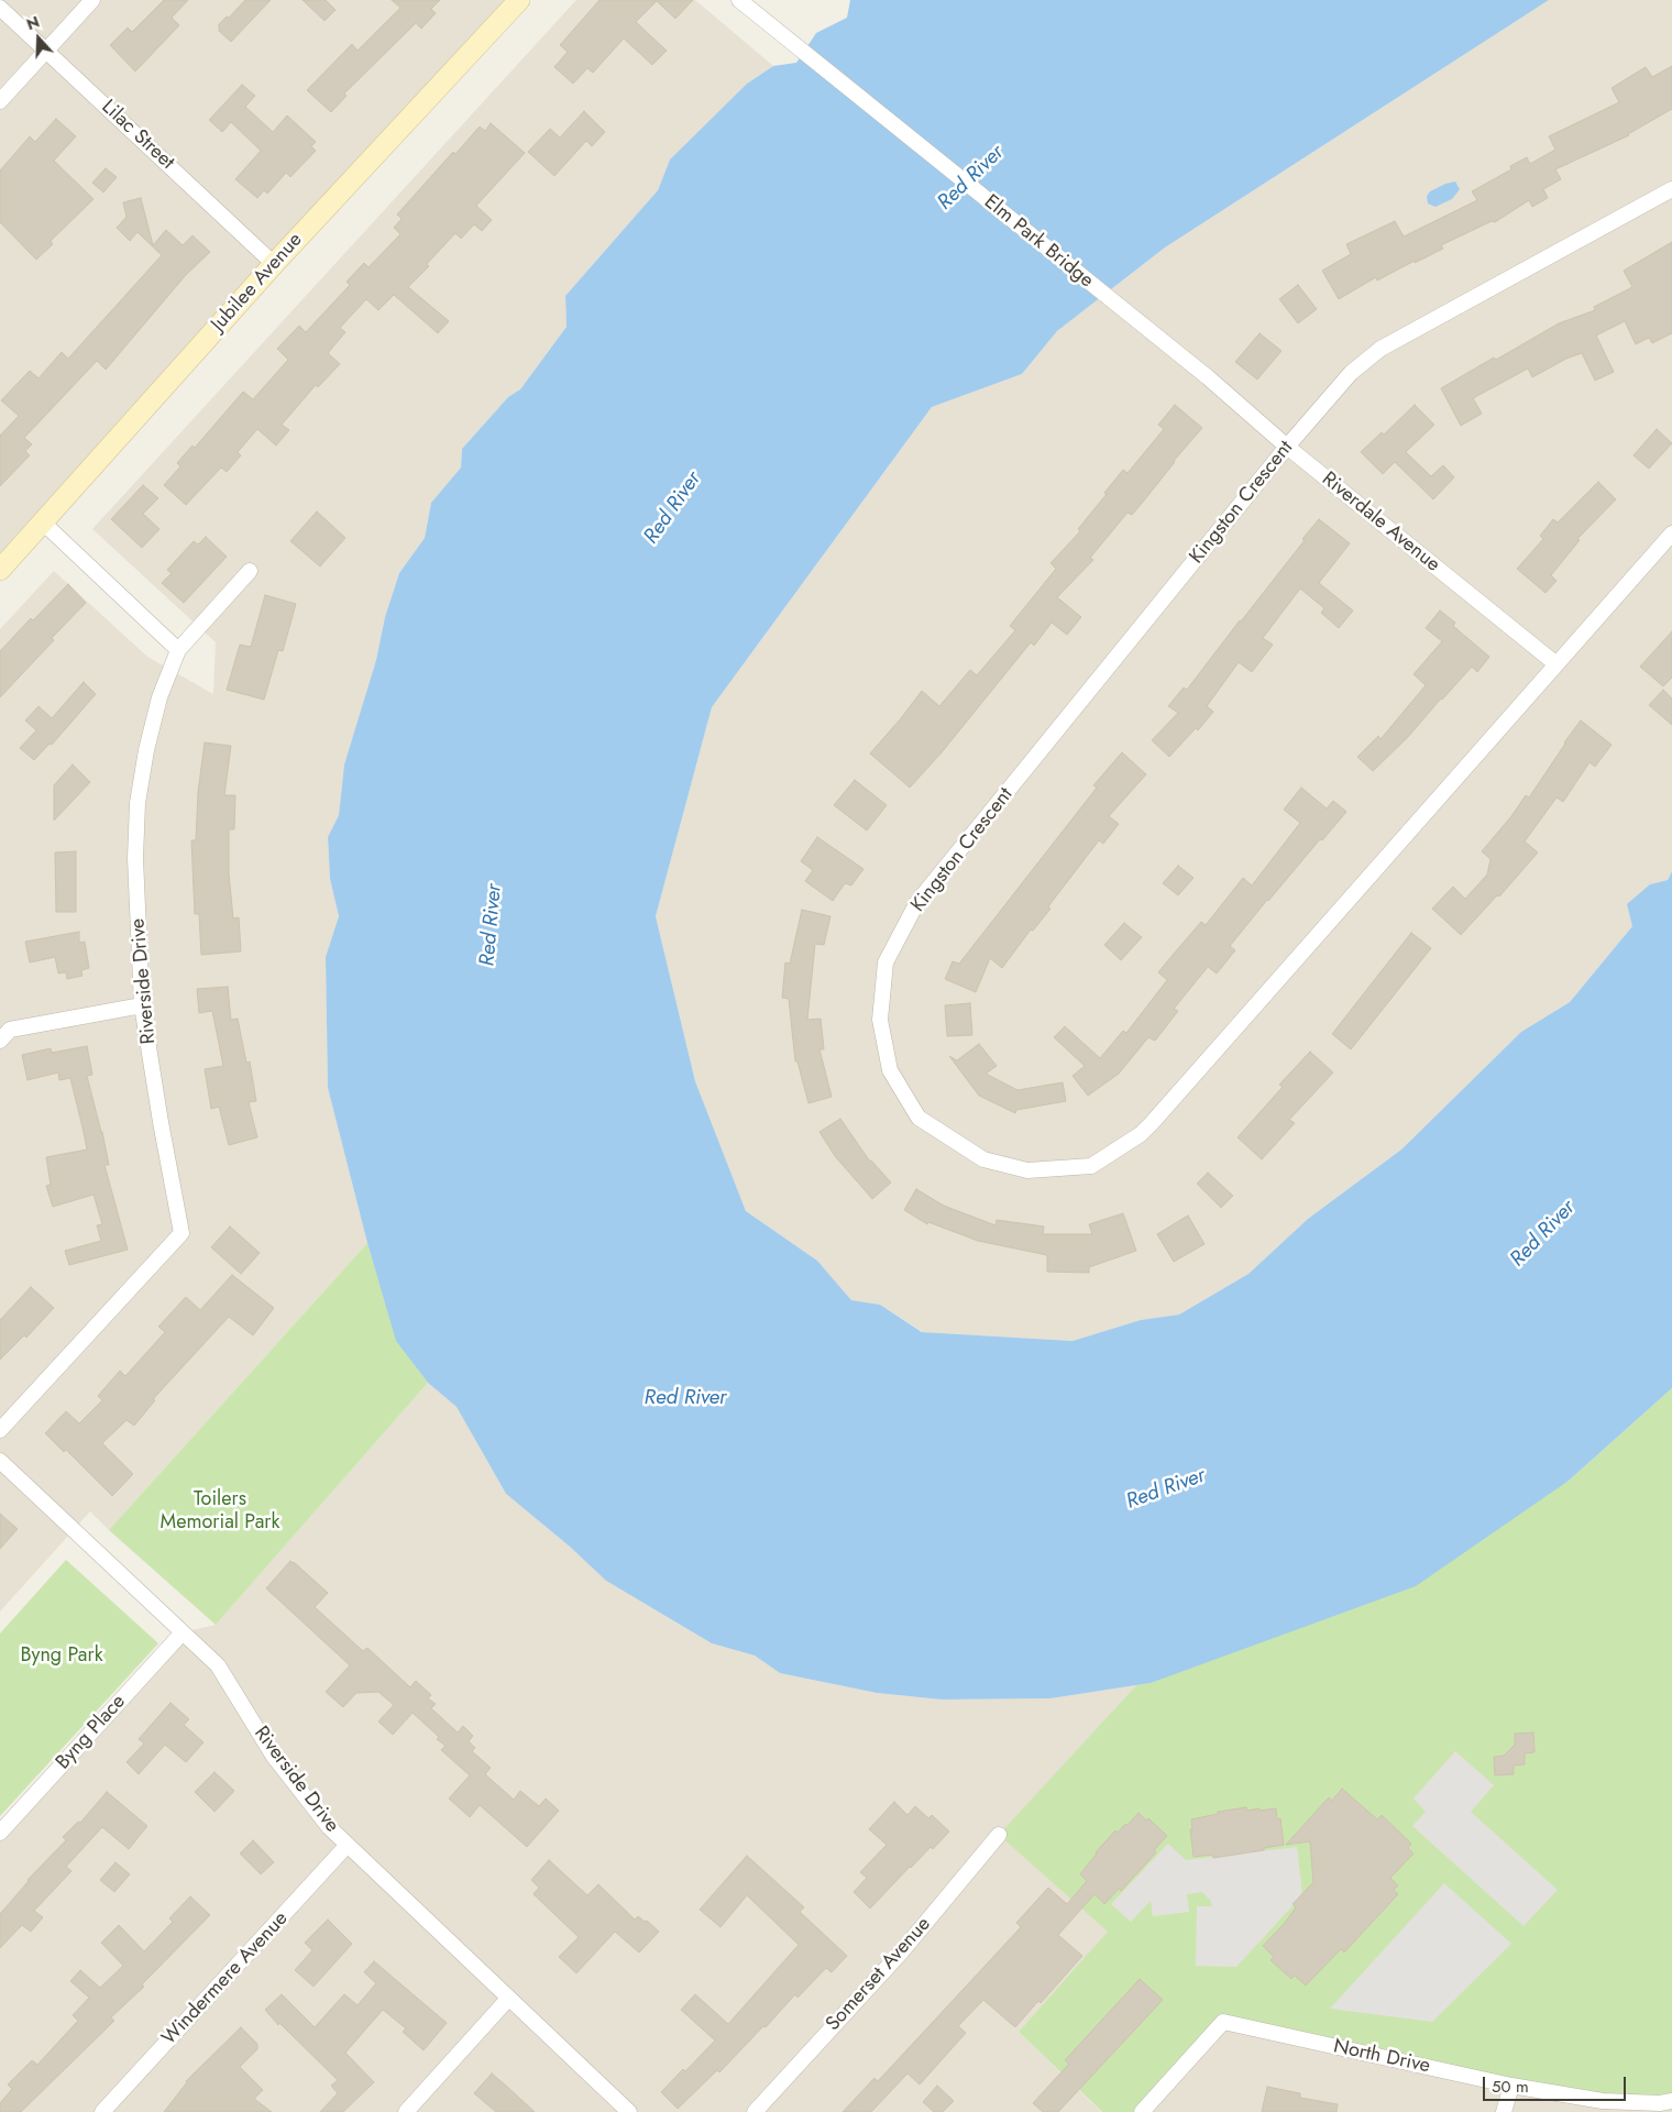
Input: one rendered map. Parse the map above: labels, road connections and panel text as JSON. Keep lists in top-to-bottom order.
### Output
{
  "streets": {
    "main road": ["Jubilee Avenue"],
    "street": [
      "Lilac Street",
      "Elm Park Bridge",
      "Kingston Crescent",
      "Riverdale Avenue",
      "Riverside Drive",
      "Byng Place",
      "Somerset Avenue",
      "Windermere Avenue",
      "North Drive"
    ]
  },
  "crossings": [
    ["Lilac Street", "Jubilee Avenue"],
    ["Elm Park Bridge", "Riverdale Avenue"],
    ["Kingston Crescent", "Riverdale Avenue"],
    ["Riverside Drive", "Byng Place"],
    ["Riverside Drive", "Windermere Avenue"]
  ],
  "water": ["Red River"],
  "parks": ["Toilers Memorial Park", "Byng Park"],
  "scale_bar": "50 m",
  "north": "top"
}
